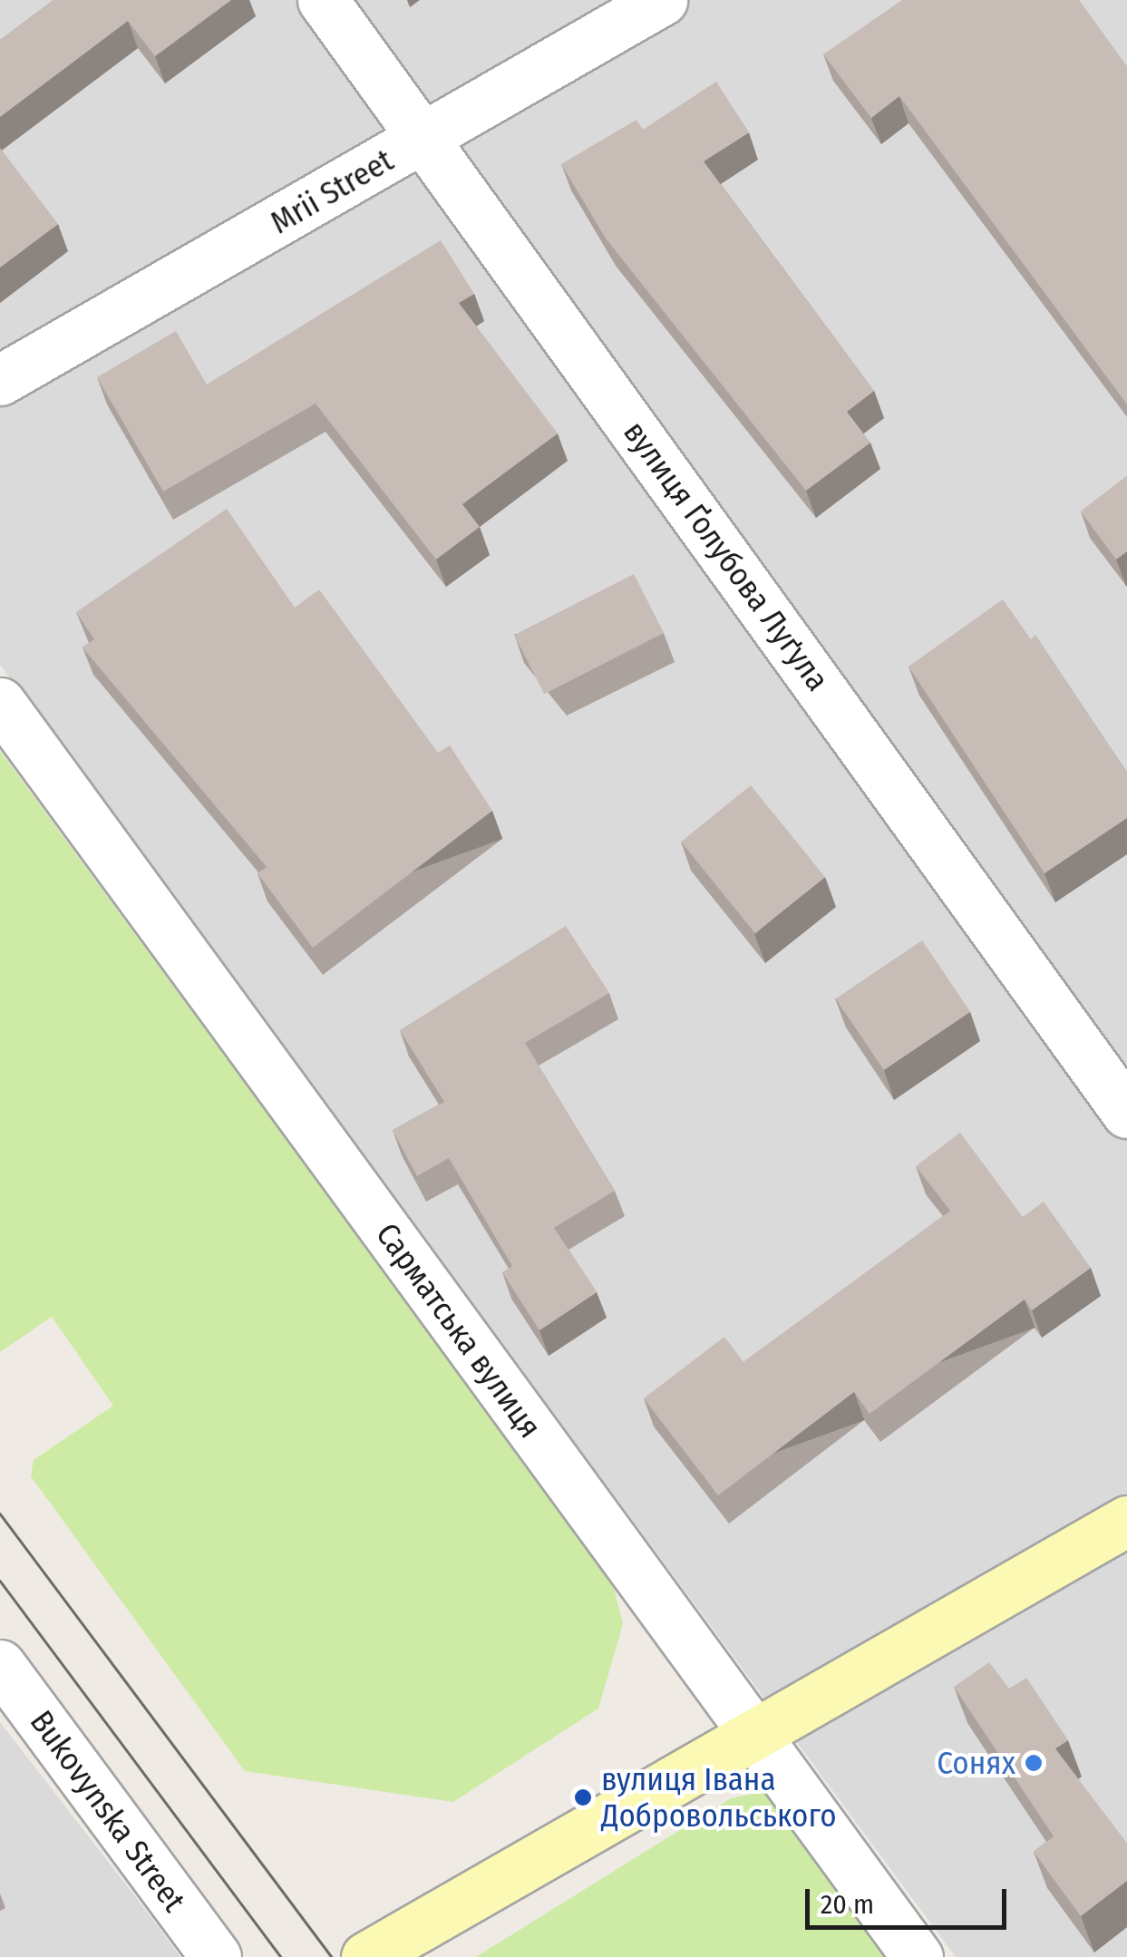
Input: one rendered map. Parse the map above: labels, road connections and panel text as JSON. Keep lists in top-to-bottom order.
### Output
{
  "streets": {
    "street": [
      "Mrii Street",
      "вулиця Ґолубова Луґула",
      "Сарматська вулиця",
      "Bukovynska Street"
    ]
  },
  "crossings": [
    ["Mrii Street", "вулиця Ґолубова Луґула"]
  ],
  "places": ["Сонях", "вулиця Івана Добровольського"],
  "scale_bar": "20 m"
}
